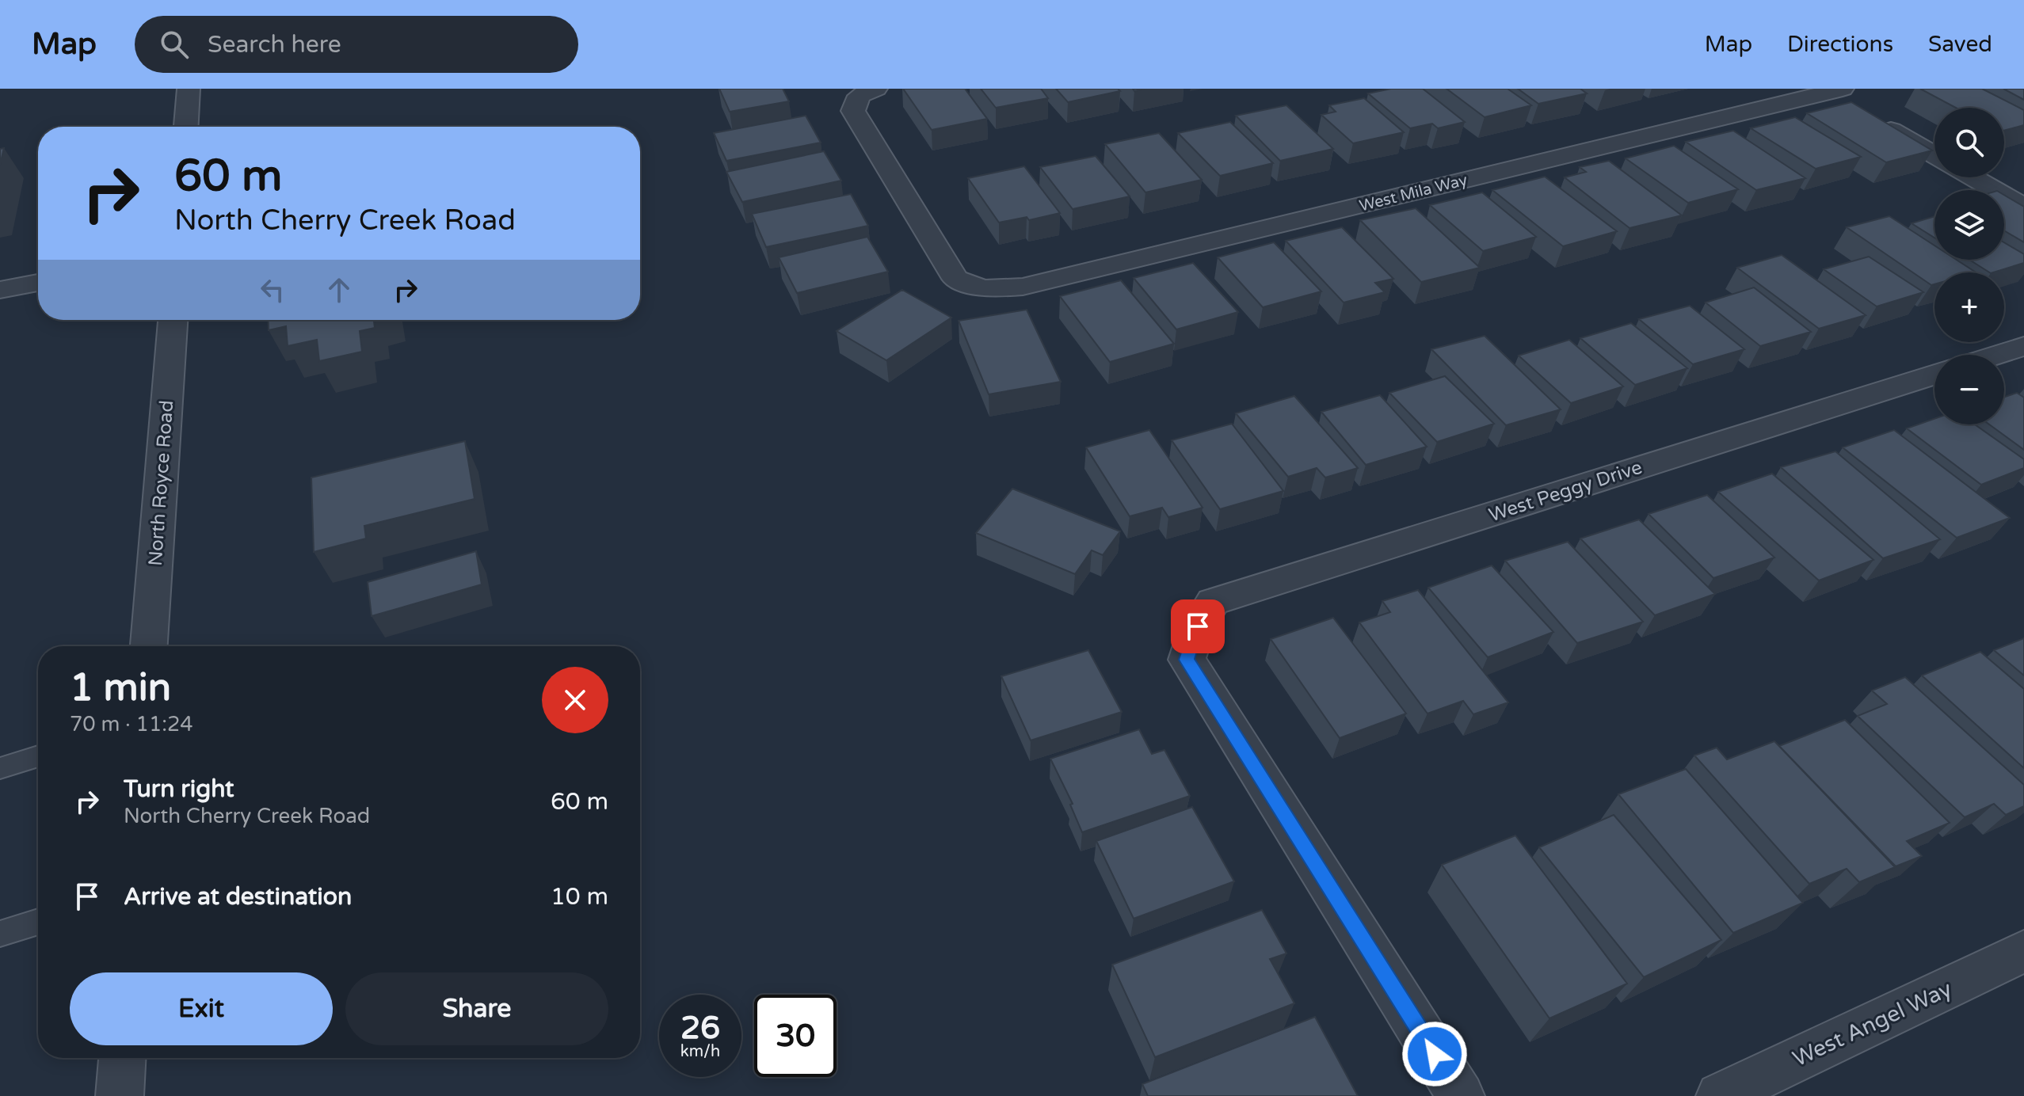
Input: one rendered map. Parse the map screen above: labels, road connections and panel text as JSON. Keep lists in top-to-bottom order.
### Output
{
  "streets": {
    "street": [
      "West Mila Way",
      "North Royce Road",
      "West Peggy Drive",
      "West Angel Way"
    ]
  },
  "page": {
    "header": "Map",
    "search": "Search here",
    "nav": ["Map", "Directions", "Saved"],
    "map_buttons": ["+", "−"],
    "turn": ["60 m", "North Cherry Creek Road"],
    "heading": ["1 min", "70 m · 11:24"],
    "list": [
      {
        "name": "Turn right",
        "note": "North Cherry Creek Road",
        "value": "60 m"
      },
      {
        "name": "Arrive at destination",
        "value": "10 m"
      }
    ],
    "buttons": ["Exit", "Share"],
    "speed": "26 km/h",
    "limit": "30"
  }
}
